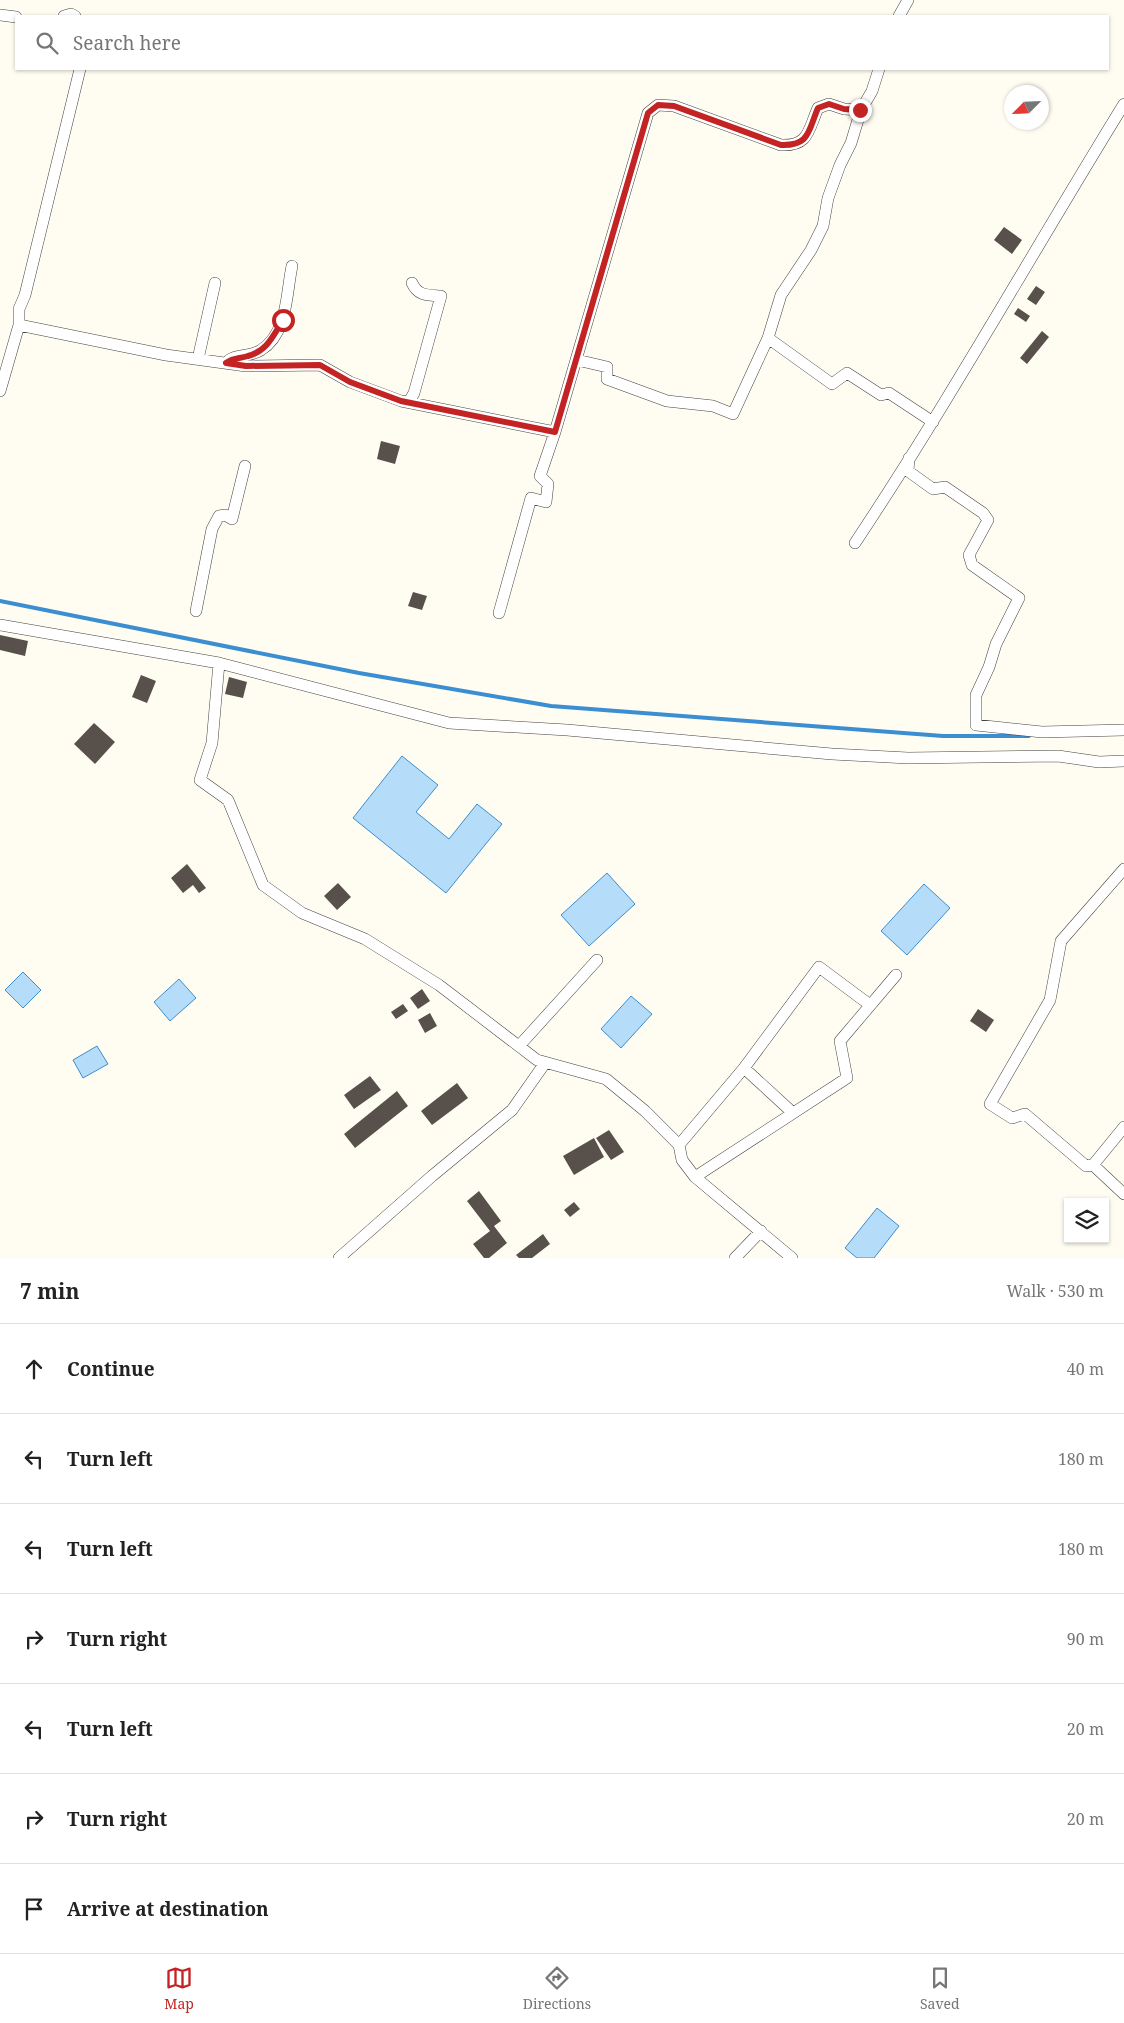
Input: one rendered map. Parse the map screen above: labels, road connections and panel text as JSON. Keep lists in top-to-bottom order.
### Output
{
  "north": "bottom left",
  "page": {
    "search": "Search here",
    "heading": ["7 min", "Walk · 530 m"],
    "list": [
      ["Continue", "40 m"],
      ["Turn left", "180 m"],
      ["Turn left", "180 m"],
      ["Turn right", "90 m"],
      ["Turn left", "20 m"],
      ["Turn right", "20 m"],
      "Arrive at destination"
    ],
    "nav": ["Map", "Directions", "Saved"]
  }
}
